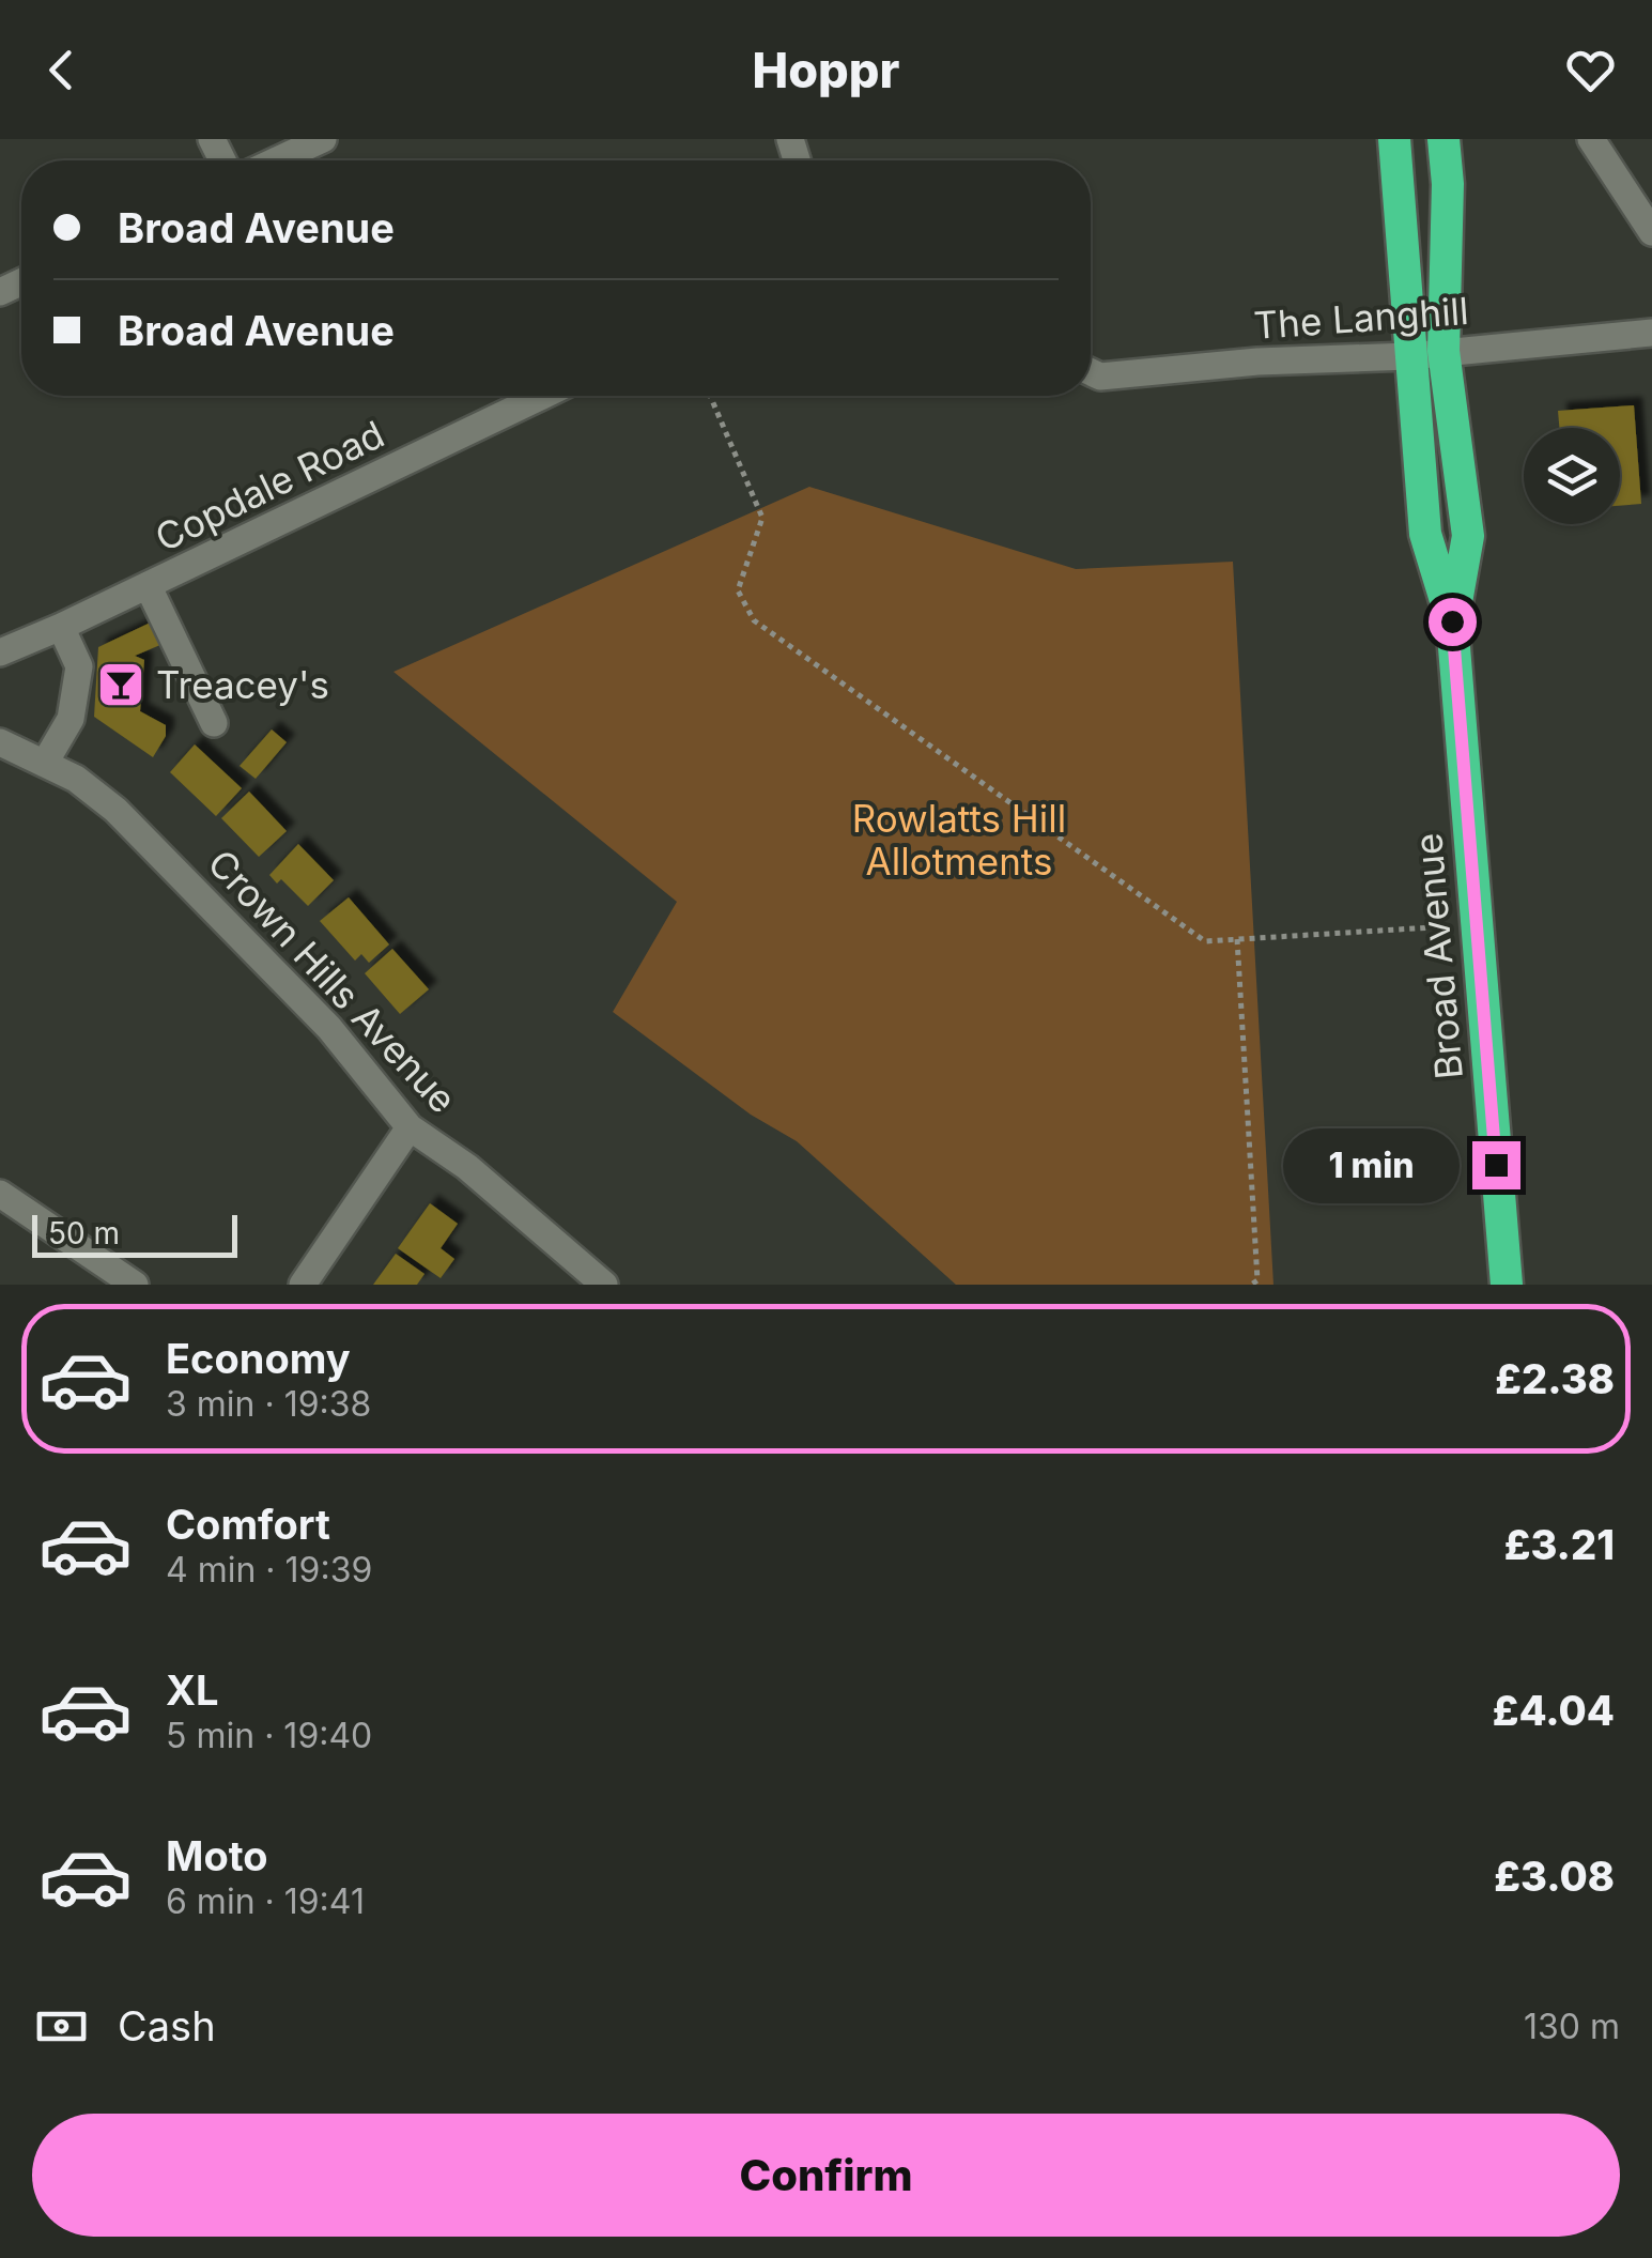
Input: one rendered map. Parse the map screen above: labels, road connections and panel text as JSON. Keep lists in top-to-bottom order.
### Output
{
  "streets": {
    "highway": ["Broad Avenue"],
    "street": ["The Langhill", "Copdale Road", "Crown Hills Avenue"]
  },
  "crossings": [
    ["The Langhill", "Broad Avenue"]
  ],
  "parks": ["Rowlatts Hill Allotments"],
  "places": {
    "bar": ["Treacey's"]
  },
  "scale_bar": "50 m",
  "page": {
    "header": "Hoppr",
    "banner": ["Broad Avenue", "Broad Avenue"],
    "bubble": "1 min",
    "scale": "50 m",
    "list": [
      {
        "name": "Economy",
        "note": "3 min · 19:38",
        "value": "£2.38"
      },
      {
        "name": "Comfort",
        "note": "4 min · 19:39",
        "value": "£3.21"
      },
      {
        "name": "XL",
        "note": "5 min · 19:40",
        "value": "£4.04"
      },
      {
        "name": "Moto",
        "note": "6 min · 19:41",
        "value": "£3.08"
      }
    ],
    "pay": ["Cash", "130 m"],
    "buttons": "Confirm"
  }
}
